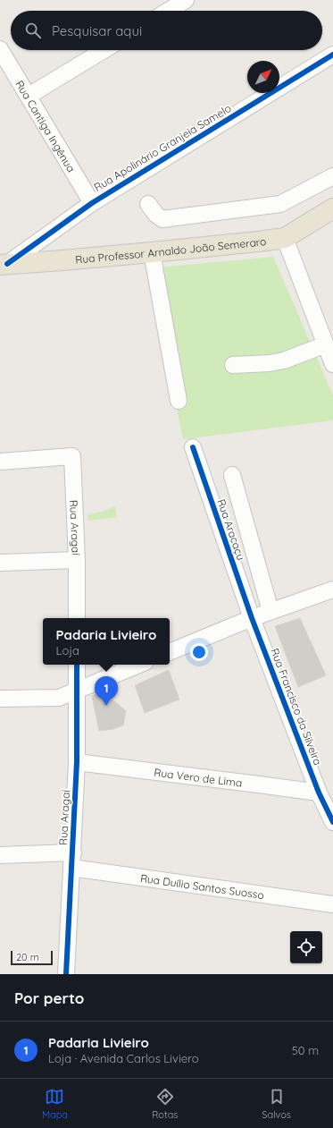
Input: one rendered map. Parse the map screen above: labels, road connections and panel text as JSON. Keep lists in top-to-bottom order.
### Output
{
  "streets": {
    "main road": ["Rua Professor Arnaldo João Semeraro"],
    "street": [
      "Rua Cantiga Ingênua",
      "Rua Apolinário Granjeia Samelo",
      "Rua Aragaí",
      "Rua Aracaçu",
      "Rua Francisco da Silveira",
      "Rua Vero de Lima",
      "Rua Duílio Santos Suosso"
    ]
  },
  "crossings": [
    ["Rua Cantiga Ingênua", "Rua Apolinário Granjeia Samelo"],
    ["Rua Apolinário Granjeia Samelo", "Rua Professor Arnaldo João Semeraro"],
    ["Rua Aragaí", "Rua Vero de Lima"],
    ["Rua Aragaí", "Rua Duílio Santos Suosso"],
    ["Rua Aracaçu", "Rua Francisco da Silveira"],
    ["Rua Francisco da Silveira", "Rua Vero de Lima"]
  ],
  "scale_bar": "20 m",
  "north": "top right",
  "page": {
    "search": "Pesquisar aqui",
    "popup": ["Padaria Livieiro", "Loja"],
    "pins": "1",
    "scale": "20 m",
    "heading": "Por perto",
    "list": [
      {
        "mark": "1",
        "name": "Padaria Livieiro",
        "note": "Loja · Avenida Carlos Liviero",
        "value": "50 m"
      }
    ],
    "nav": ["Mapa", "Rotas", "Salvos"]
  }
}
